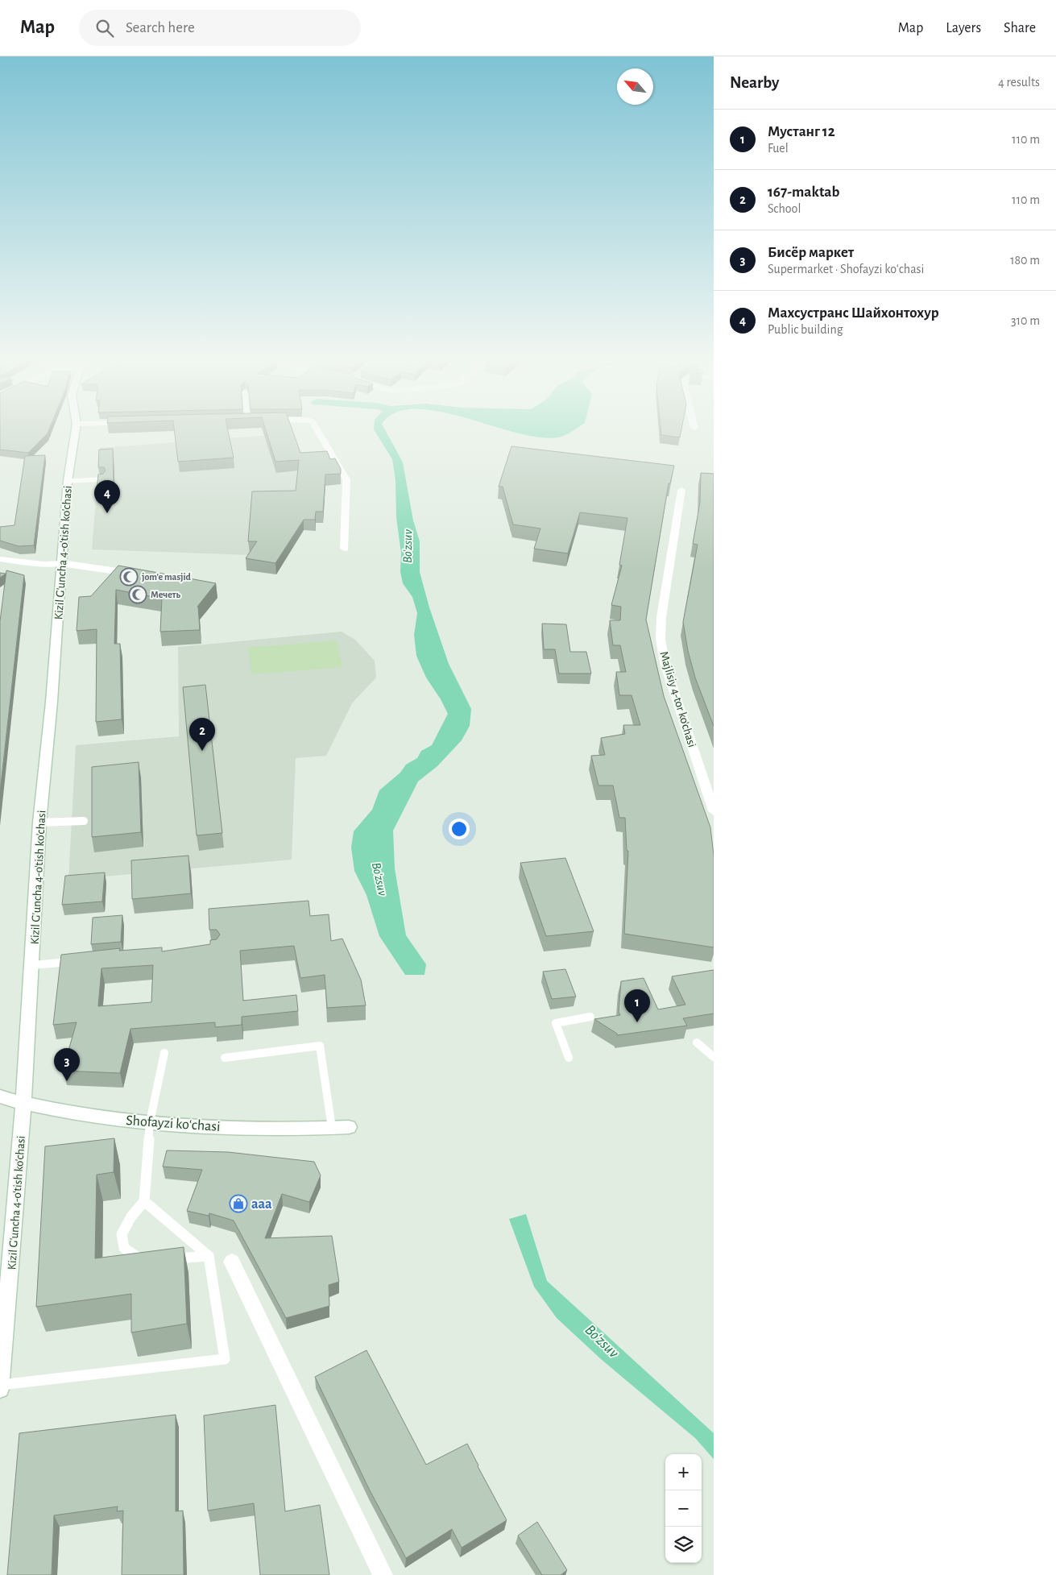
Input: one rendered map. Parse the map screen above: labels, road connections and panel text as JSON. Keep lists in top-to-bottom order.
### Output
{
  "streets": {
    "street": ["Kizil G'uncha 4-o'tish ko'chasi", "Majlisiy 4-tor ko'chasi", "Shofayzi koʻchasi"]
  },
  "crossings": [
    ["Kizil G'uncha 4-o'tish ko'chasi", "Shofayzi koʻchasi"]
  ],
  "water": ["Bo'zsuv"],
  "places": {
    "mosque": ["jom'e masjid", "Мечеть"],
    "shop": ["ааа"]
  },
  "north": "top left",
  "page": {
    "header": "Map",
    "search": "Search here",
    "nav": ["Map", "Layers", "Share"],
    "heading": ["Nearby", "4 results"],
    "list": [
      {
        "mark": "1",
        "name": "Мустанг 12",
        "note": "Fuel",
        "value": "110 m"
      },
      {
        "mark": "2",
        "name": "167-maktab",
        "note": "School",
        "value": "110 m"
      },
      {
        "mark": "3",
        "name": "Бисёр маркет",
        "note": "Supermarket · Shofayzi koʻchasi",
        "value": "180 m"
      },
      {
        "mark": "4",
        "name": "Махсустранс Шайхонтохур",
        "note": "Public building",
        "value": "310 m"
      }
    ],
    "pins": [
      "4",
      "2",
      "1",
      "3"
    ],
    "map_buttons": ["+", "−"]
  }
}
